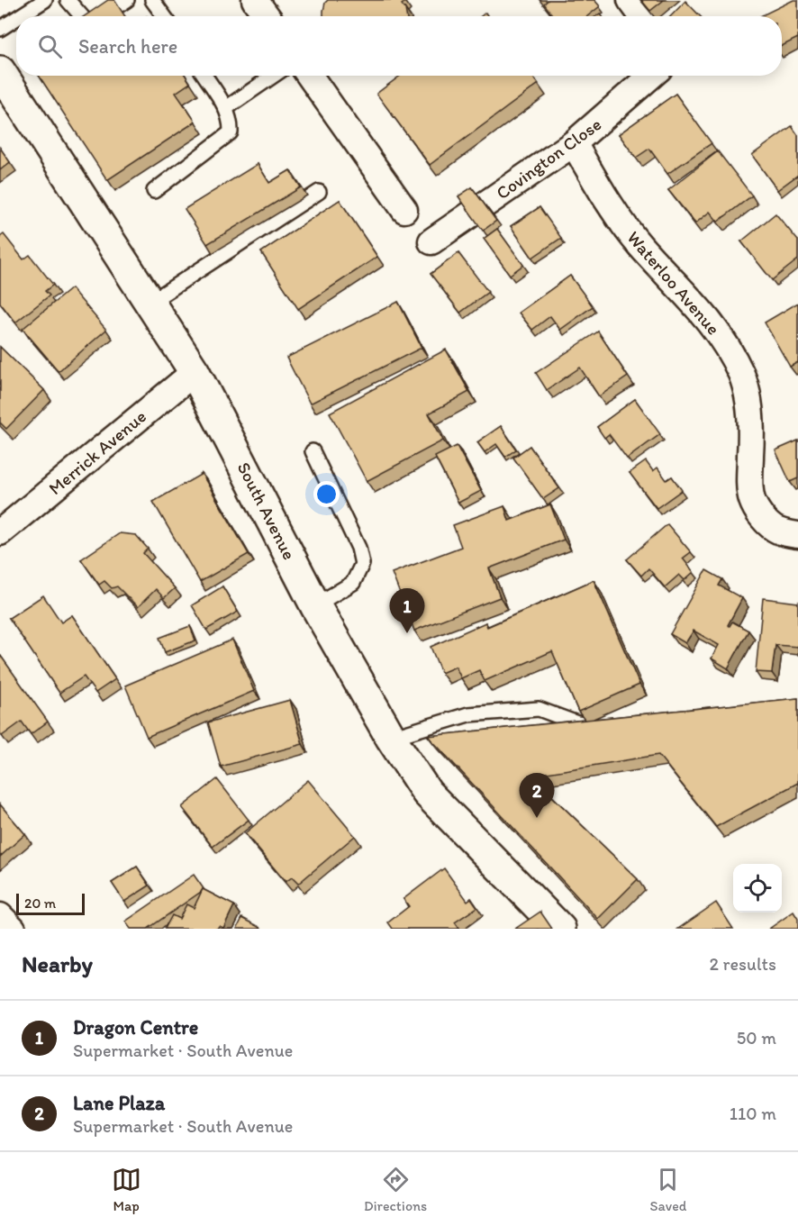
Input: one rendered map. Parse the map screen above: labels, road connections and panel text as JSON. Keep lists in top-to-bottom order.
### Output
{
  "streets": {
    "main road": ["South Avenue"],
    "street": ["Covington Close", "Waterloo Avenue", "Merrick Avenue"]
  },
  "crossings": [
    ["Covington Close", "Waterloo Avenue"],
    ["Merrick Avenue", "South Avenue"]
  ],
  "scale_bar": "20 m",
  "page": {
    "search": "Search here",
    "pins": ["1", "2"],
    "scale": "20 m",
    "heading": ["Nearby", "2 results"],
    "list": [
      {
        "mark": "1",
        "name": "Dragon Centre",
        "note": "Supermarket · South Avenue",
        "value": "50 m"
      },
      {
        "mark": "2",
        "name": "Lane Plaza",
        "note": "Supermarket · South Avenue",
        "value": "110 m"
      }
    ],
    "nav": ["Map", "Directions", "Saved"]
  }
}
